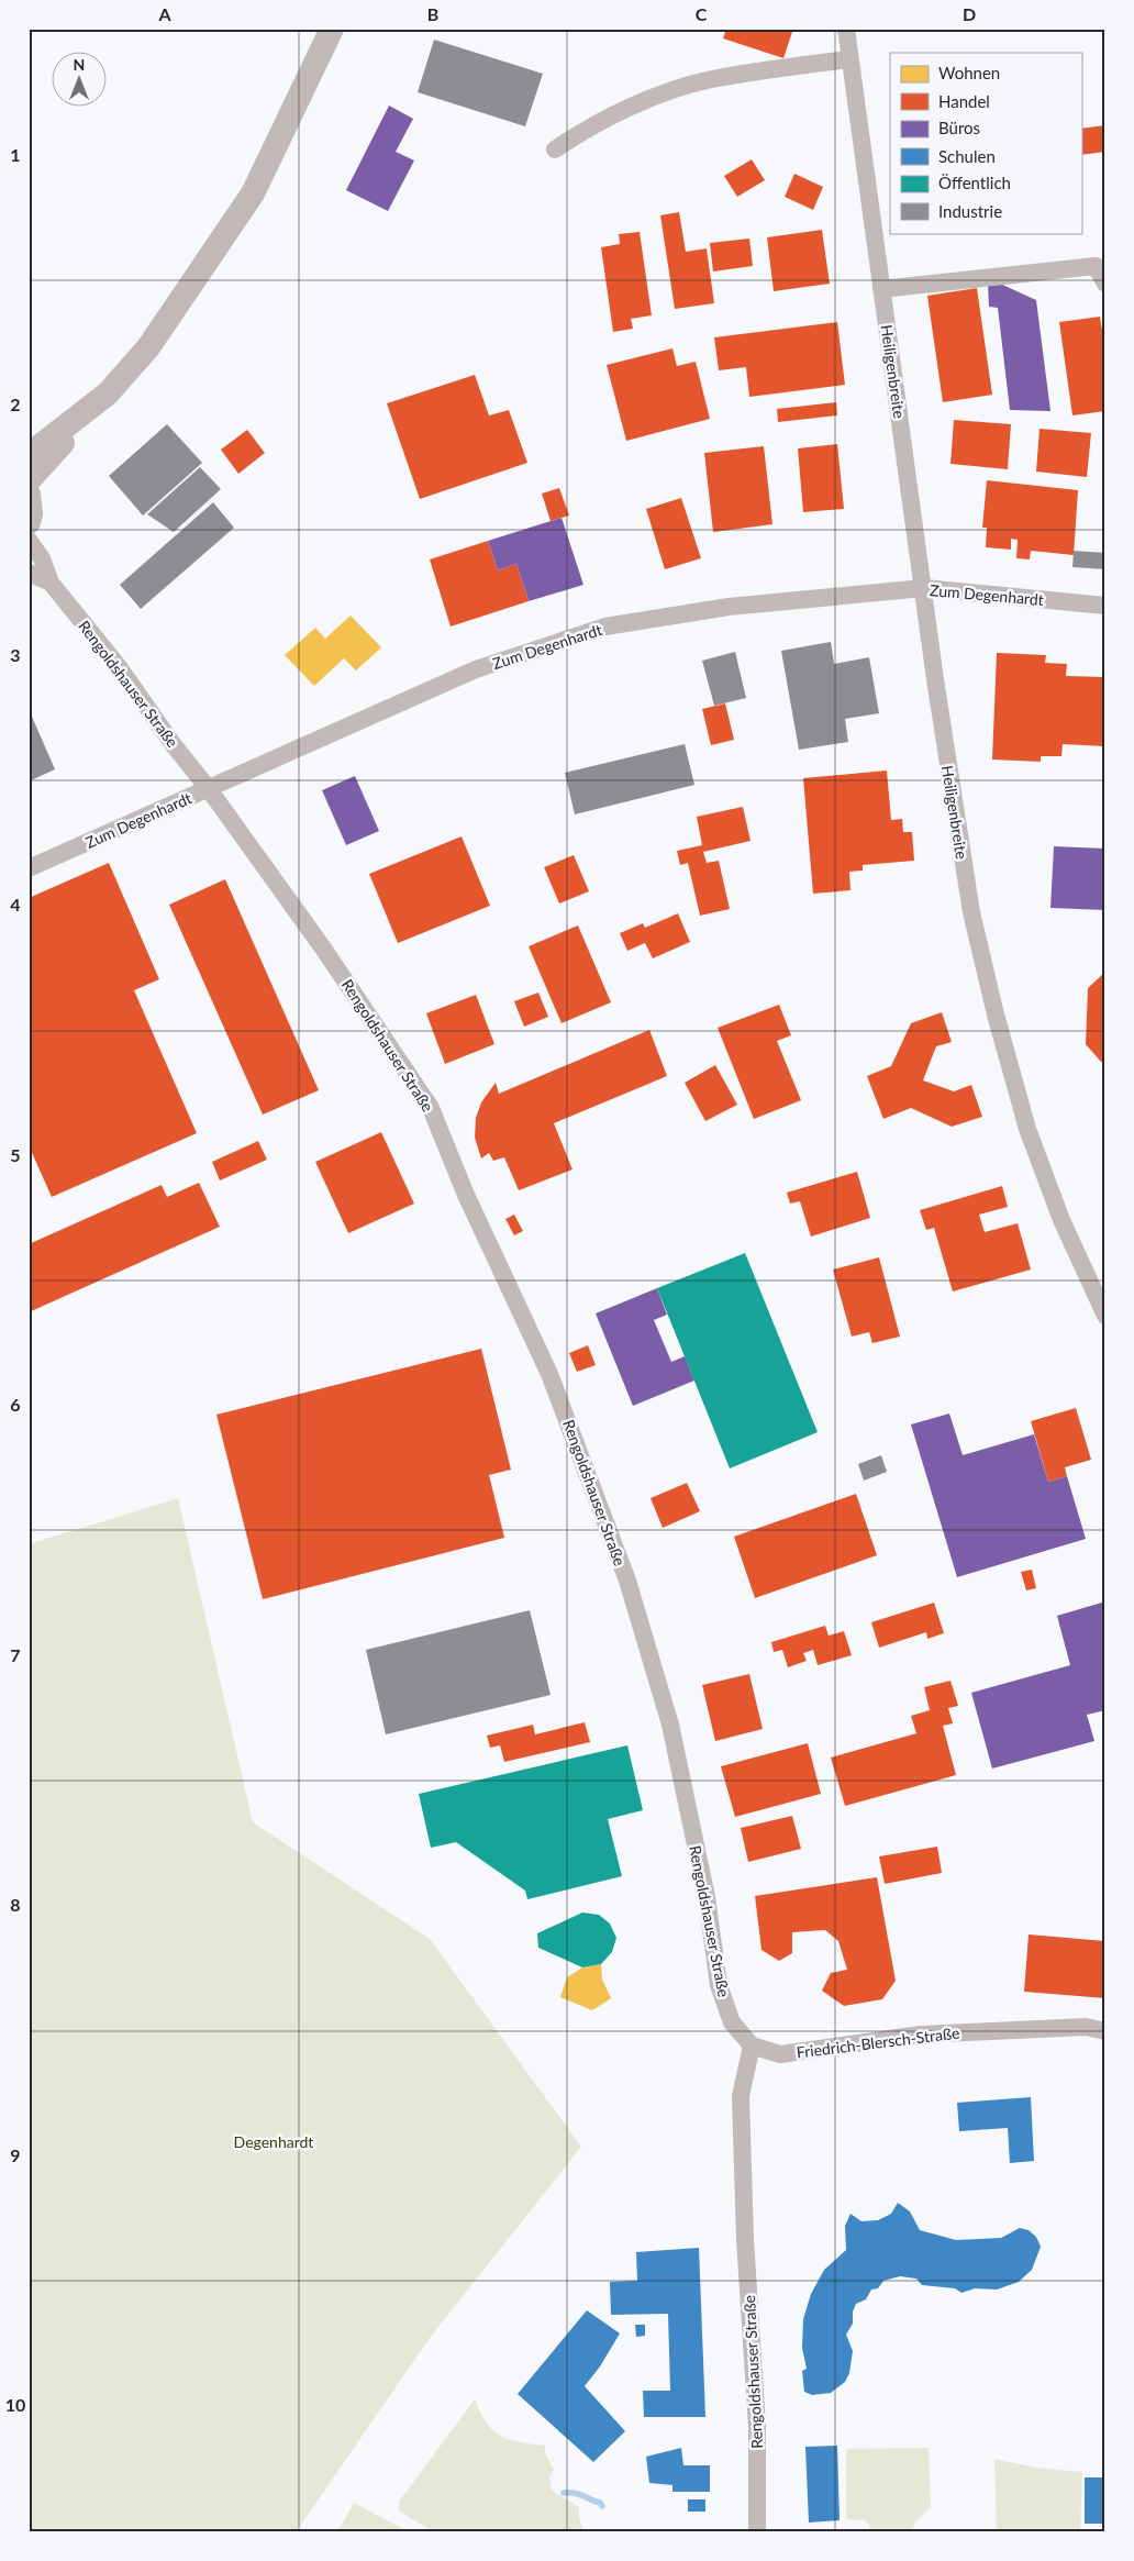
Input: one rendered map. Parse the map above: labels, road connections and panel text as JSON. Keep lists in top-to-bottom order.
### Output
{
  "streets": {
    "street": [
      "Heiligenbreite",
      "Zum Degenhardt",
      "Rengoldshauser Straße",
      "Friedrich-Blersch-Straße"
    ]
  },
  "crossings": [
    ["Heiligenbreite", "Zum Degenhardt"],
    ["Zum Degenhardt", "Rengoldshauser Straße"],
    ["Rengoldshauser Straße", "Friedrich-Blersch-Straße"]
  ],
  "parks": ["Degenhardt"],
  "legend": [
    "Wohnen",
    "Handel",
    "Büros",
    "Schulen",
    "Öffentlich",
    "Industrie"
  ],
  "north": "top",
  "grid": {
    "columns": [
      "A",
      "B",
      "C",
      "D"
    ],
    "rows": [
      "1",
      "2",
      "3",
      "4",
      "5",
      "6",
      "7",
      "8",
      "9",
      "10"
    ]
  }
}
